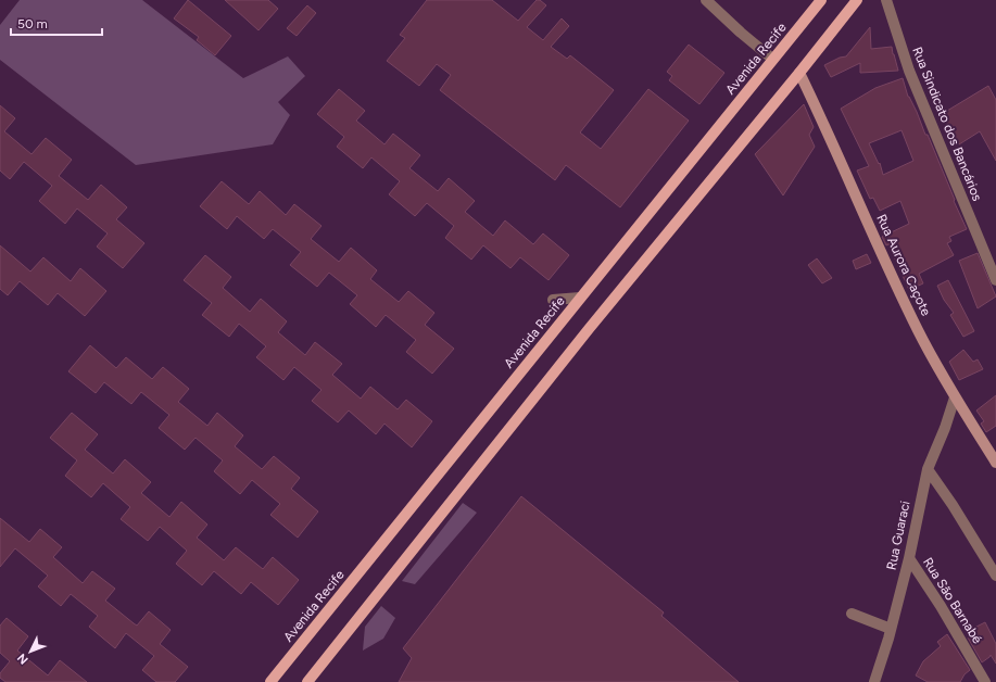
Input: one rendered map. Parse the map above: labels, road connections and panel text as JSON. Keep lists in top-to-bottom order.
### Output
{
  "streets": {
    "main road": ["Avenida Recife", "Rua Aurora Caçote"],
    "street": ["Rua Sindicato dos Bancários", "Rua Guaraci", "Rua São Barnabé"]
  },
  "crossings": [
    ["Rua Aurora Caçote", "Rua Guaraci"],
    ["Rua Guaraci", "Rua São Barnabé"]
  ],
  "scale_bar": "50 m",
  "north": "bottom left"
}
